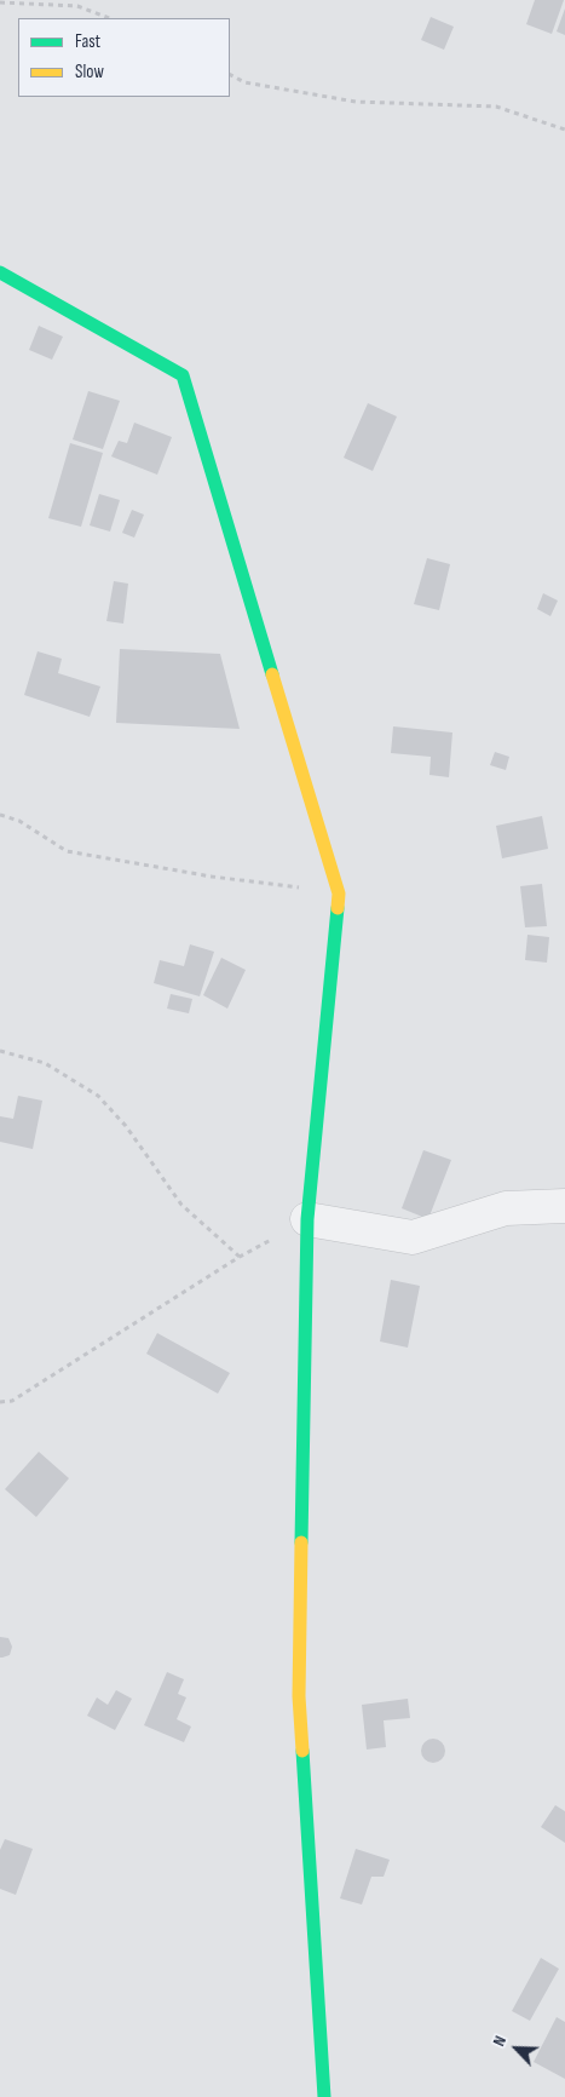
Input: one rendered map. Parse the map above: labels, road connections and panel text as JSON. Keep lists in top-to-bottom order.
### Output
{
  "legend": ["Fast", "Slow"],
  "north": "top left"
}
